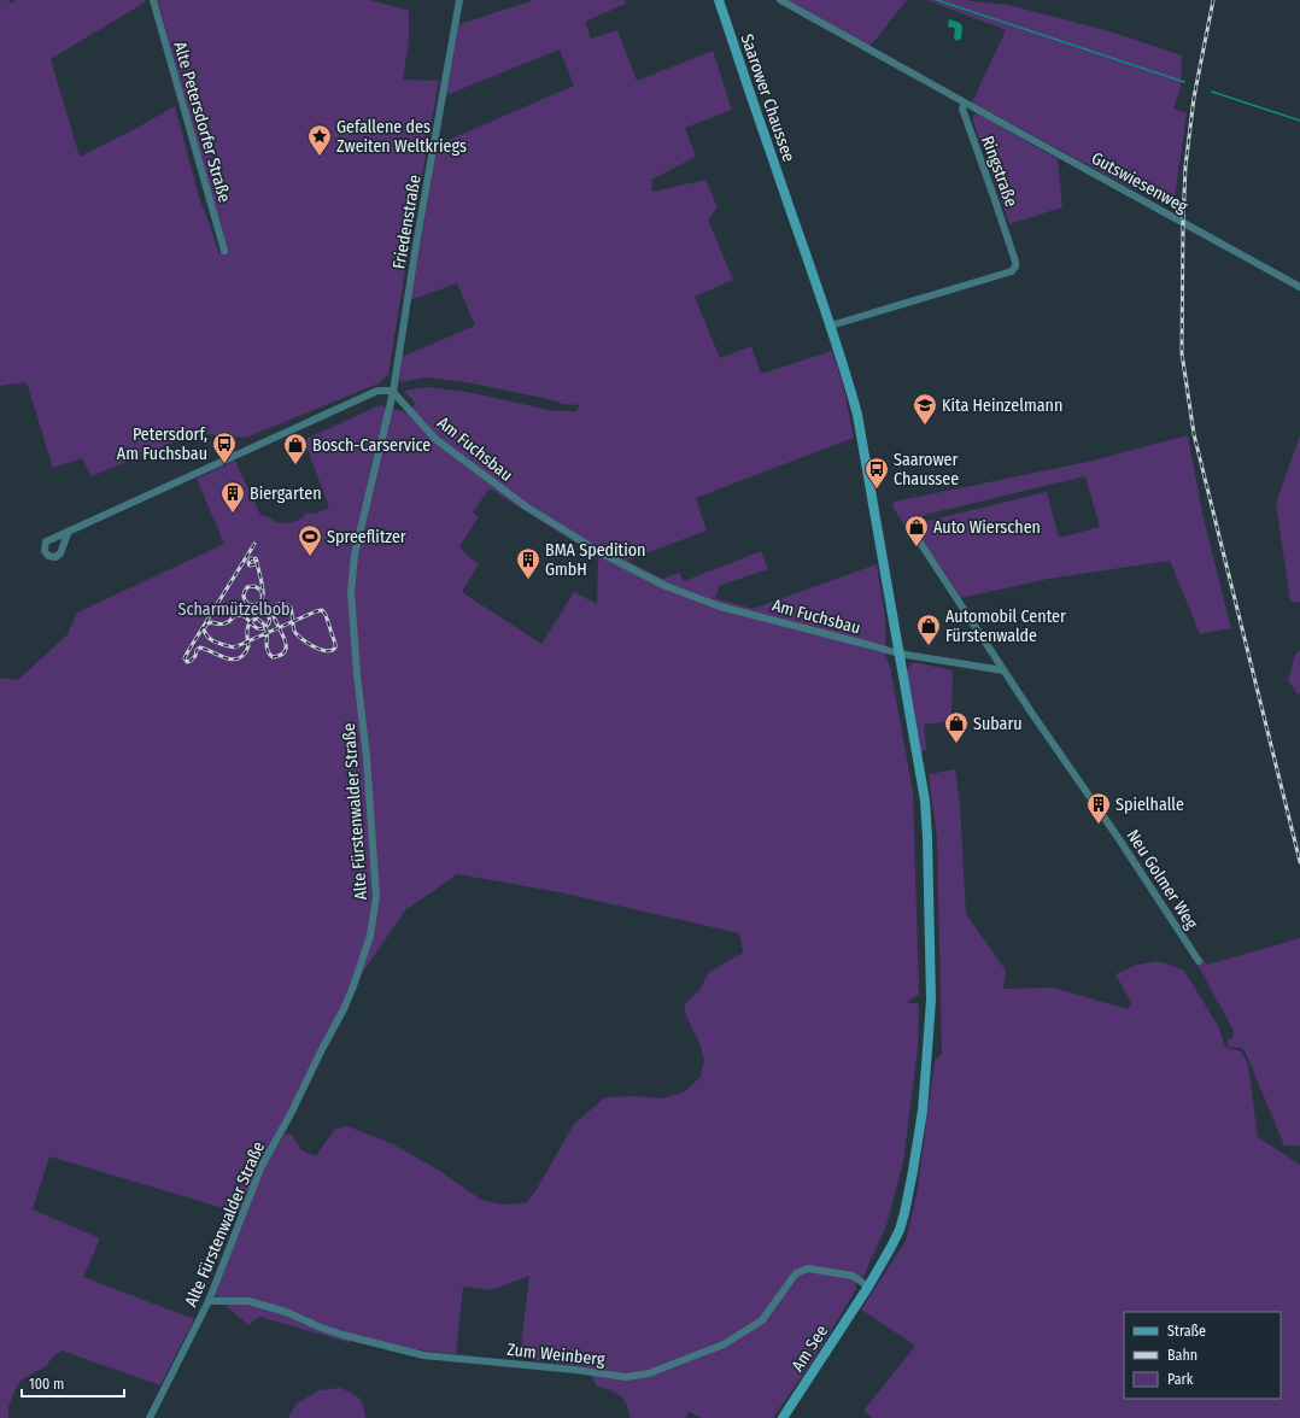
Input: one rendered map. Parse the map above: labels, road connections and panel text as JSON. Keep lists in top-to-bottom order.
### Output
{
  "streets": {
    "main road": ["Saarower Chaussee", "Am See"],
    "street": [
      "Alte Petersdorfer Straße",
      "Ringstraße",
      "Gutswiesenweg",
      "Friedenstraße",
      "Am Fuchsbau",
      "Alte Fürstenwalder Straße",
      "Neu Golmer Weg",
      "Zum Weinberg"
    ]
  },
  "crossings": [
    ["Saarower Chaussee", "Ringstraße"],
    ["Saarower Chaussee", "Am Fuchsbau"],
    ["Saarower Chaussee", "Am See"],
    ["Saarower Chaussee", "Zum Weinberg"],
    ["Ringstraße", "Gutswiesenweg"],
    ["Friedenstraße", "Am Fuchsbau"],
    ["Friedenstraße", "Alte Fürstenwalder Straße"],
    ["Am Fuchsbau", "Alte Fürstenwalder Straße"],
    ["Alte Fürstenwalder Straße", "Zum Weinberg"],
    ["Am See", "Zum Weinberg"]
  ],
  "parks": ["Scharmützelbob"],
  "places": {
    "place": ["Gefallene des Zweiten Weltkriegs"],
    "school or university": ["Kita Heinzelmann"],
    "bus stop": ["Petersdorf, Am Fuchsbau", "Saarower Chaussee"],
    "shop": [
      "Bosch-Carservice",
      "Auto Wierschen",
      "Automobil Center Fürstenwalde",
      "Subaru"
    ],
    "building": ["Biergarten", "BMA Spedition GmbH", "Spielhalle"],
    "sports": ["Spreeflitzer"]
  },
  "legend": ["Straße", "Bahn", "Park"],
  "scale_bar": "100 m"
}
